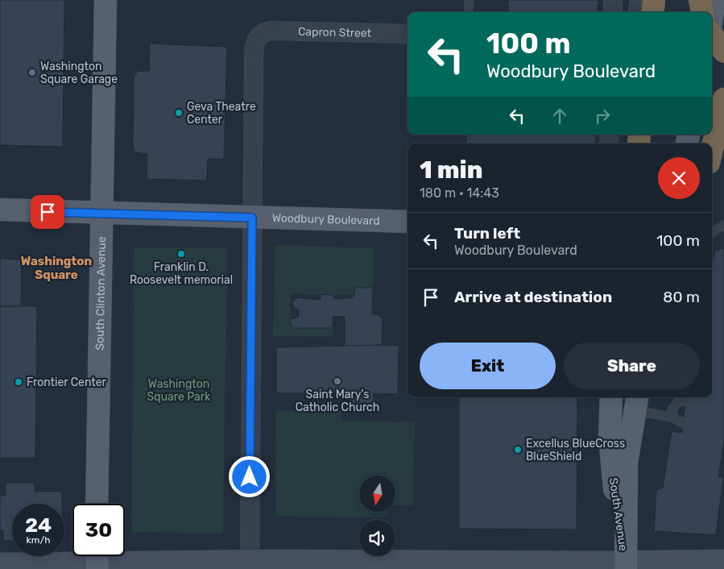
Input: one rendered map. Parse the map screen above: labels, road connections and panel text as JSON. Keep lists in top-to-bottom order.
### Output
{
  "streets": {
    "main road": ["Woodbury Boulevard", "South Clinton Avenue", "South Avenue"],
    "street": ["Capron Street"]
  },
  "crossings": [
    ["Capron Street", "Woodbury Boulevard"],
    ["Woodbury Boulevard", "South Clinton Avenue"]
  ],
  "districts": ["Washington Square"],
  "parks": ["Washington Square Park"],
  "places": [
    "Washington Square Garage",
    "Geva Theatre Center",
    "Franklin D. Roosevelt memorial",
    "Saint Mary's Catholic Church",
    "Frontier Center",
    "Excellus BlueCross BlueShield"
  ],
  "north": "bottom",
  "page": {
    "turn": ["100 m", "Woodbury Boulevard"],
    "heading": ["1 min", "180 m · 14:43"],
    "list": [
      {
        "name": "Turn left",
        "note": "Woodbury Boulevard",
        "value": "100 m"
      },
      {
        "name": "Arrive at destination",
        "value": "80 m"
      }
    ],
    "buttons": ["Exit", "Share"],
    "speed": "24 km/h",
    "limit": "30"
  }
}
